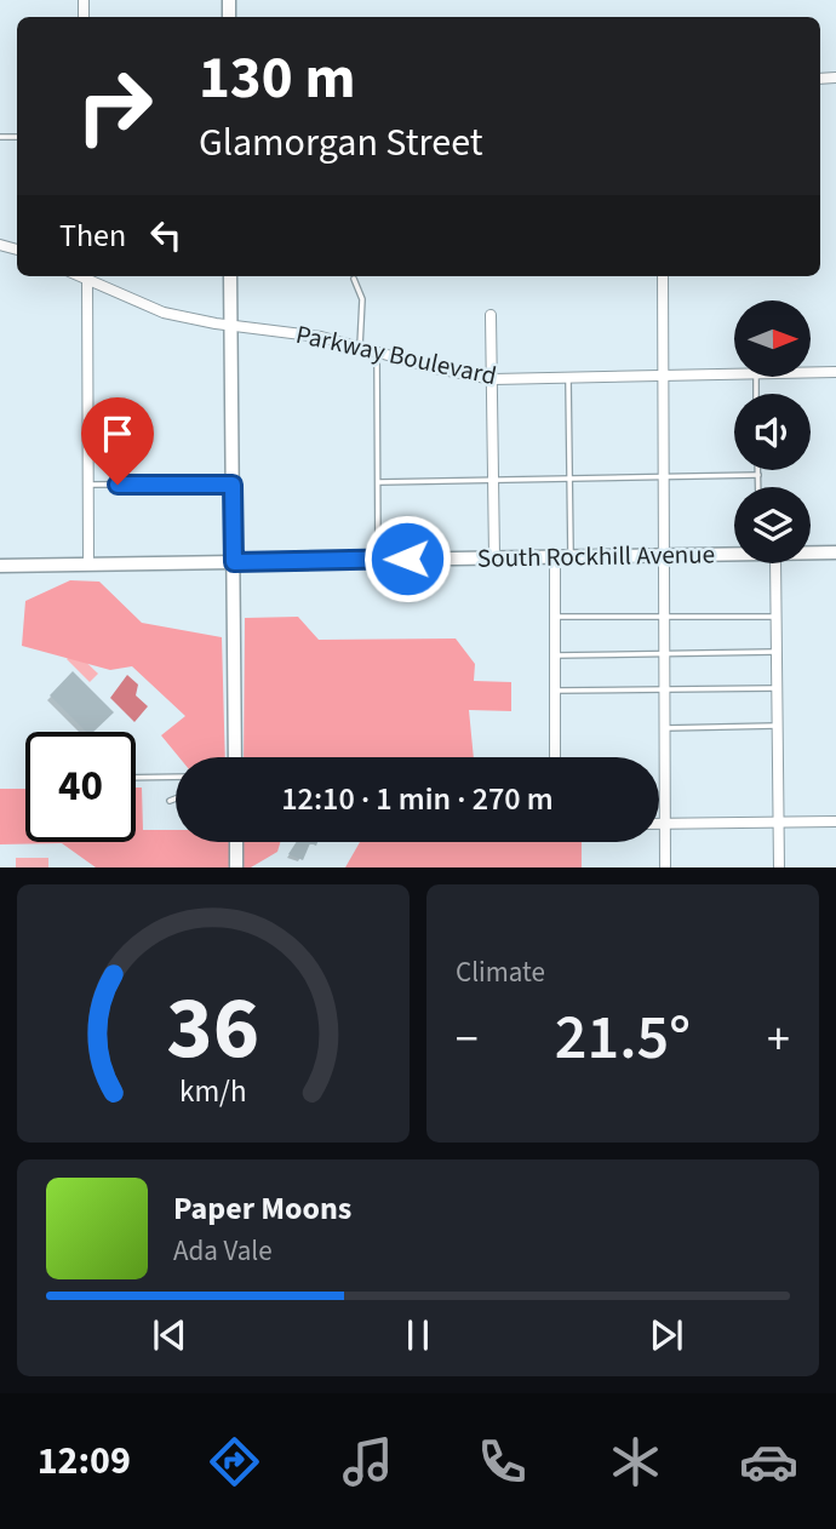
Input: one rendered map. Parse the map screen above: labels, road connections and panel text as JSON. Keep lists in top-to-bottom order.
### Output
{
  "streets": {
    "street": ["Parkway Boulevard", "South Rockhill Avenue"]
  },
  "north": "right",
  "page": {
    "turn": ["130 m", "Glamorgan Street"],
    "then": "Then",
    "limit": "40",
    "trip": "12:10 · 1 min · 270 m",
    "tile": "Climate",
    "heat": ["−", "21.5°", "+"],
    "song": ["Paper Moons", "Ada Vale"],
    "tabs": "12:09",
    "gauge": ["36", "km/h"]
  }
}
